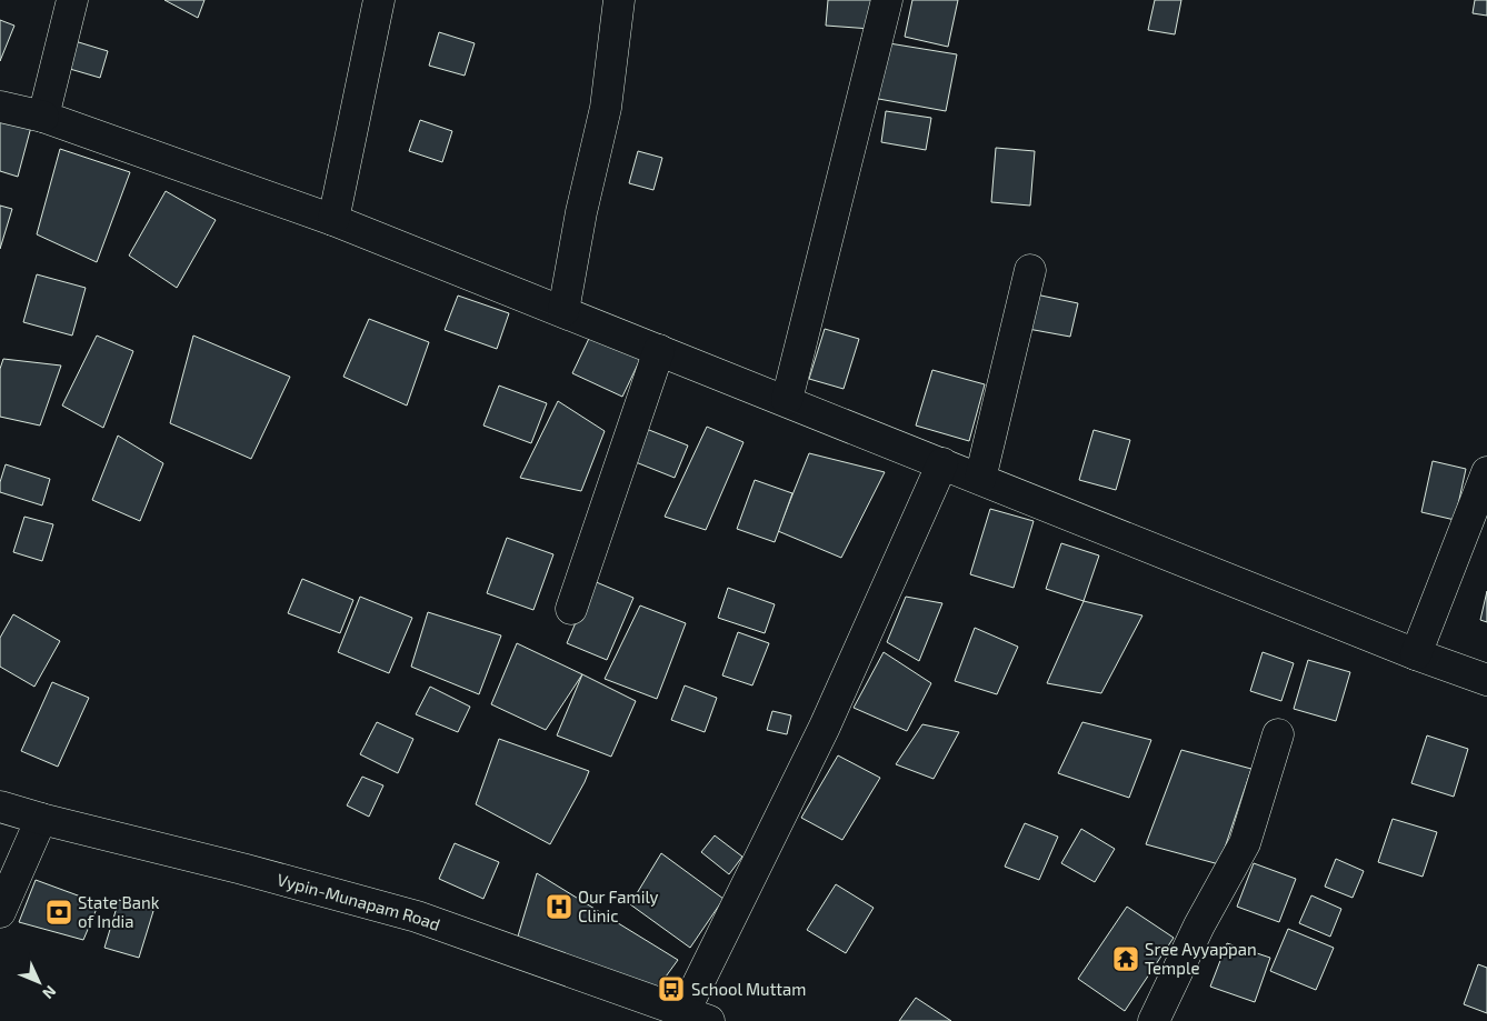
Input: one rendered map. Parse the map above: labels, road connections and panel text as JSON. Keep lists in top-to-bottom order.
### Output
{
  "streets": {
    "street": ["Vypin-Munapam Road"]
  },
  "places": {
    "hospital": ["Our Family Clinic"],
    "bank": ["State Bank of India"],
    "temple": ["Sree Ayyappan Temple"],
    "bus stop": ["School Muttam"]
  },
  "north": "bottom right"
}
